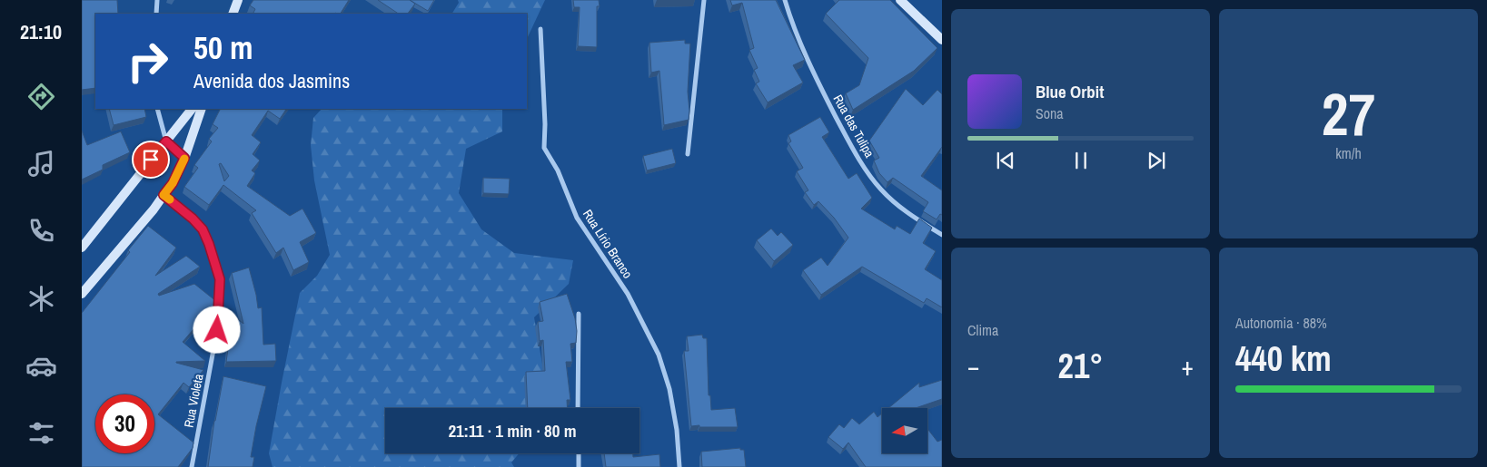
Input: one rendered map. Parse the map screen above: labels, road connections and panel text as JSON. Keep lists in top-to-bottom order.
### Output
{
  "streets": {
    "street": ["Rua das Tulipa", "Rua Lírio Branco", "Rua Violeta"]
  },
  "north": "left",
  "page": {
    "tabs": "21:10",
    "tile": [
      ["27", "km/h"],
      "Clima",
      ["Autonomia · 88%", "440 km"]
    ],
    "turn": ["50 m", "Avenida dos Jasmins"],
    "song": ["Blue Orbit", "Sona"],
    "heat": ["−", "21°", "+"],
    "limit": "30",
    "trip": "21:11 · 1 min · 80 m"
  }
}
